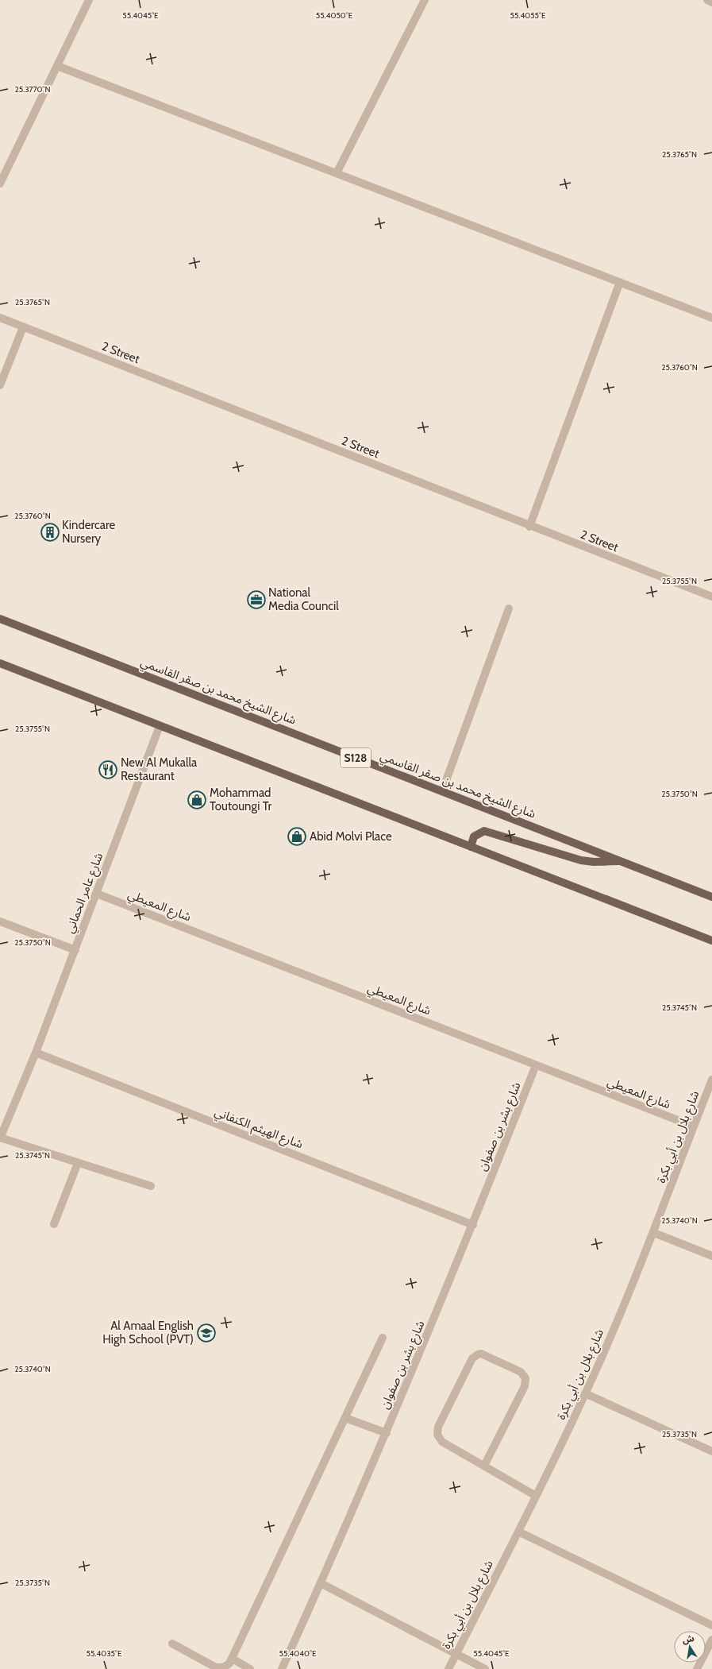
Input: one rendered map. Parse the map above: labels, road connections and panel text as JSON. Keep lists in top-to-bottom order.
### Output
{
  "streets": {
    "main road": ["شارع الشيخ محمد بن صقر القاسمي", "S128"],
    "street": [
      "2 Street",
      "شارع عامر الحماني",
      "شارع المعيطي",
      "شارع بشر بن صفوان",
      "شارع الهيثم الكنفاني",
      "شارع بلال بن أبي بكرة"
    ]
  },
  "crossings": [
    ["شارع عامر الحماني", "شارع المعيطي"],
    ["شارع عامر الحماني", "شارع الهيثم الكنفاني"],
    ["شارع المعيطي", "شارع بشر بن صفوان"],
    ["شارع المعيطي", "شارع بلال بن أبي بكرة"],
    ["شارع بشر بن صفوان", "شارع الهيثم الكنفاني"]
  ],
  "places": {
    "building": ["Kindercare Nursery"],
    "office": ["National Media Council"],
    "restaurant": ["New Al Mukalla Restaurant"],
    "shop": ["Mohammad Toutoungi Tr", "Abid Molvi Place"],
    "school or university": ["Al Amaal English High School (PVT)"]
  },
  "north": "top",
  "coordinates": [
    "55.4045°E",
    "55.4050°E",
    "55.4055°E",
    "25.3770°N",
    "25.3765°N",
    "25.3760°N",
    "25.3755°N",
    "25.3750°N",
    "25.3745°N",
    "25.3740°N",
    "25.3735°N",
    "55.4035°E",
    "55.4040°E"
  ]
}
